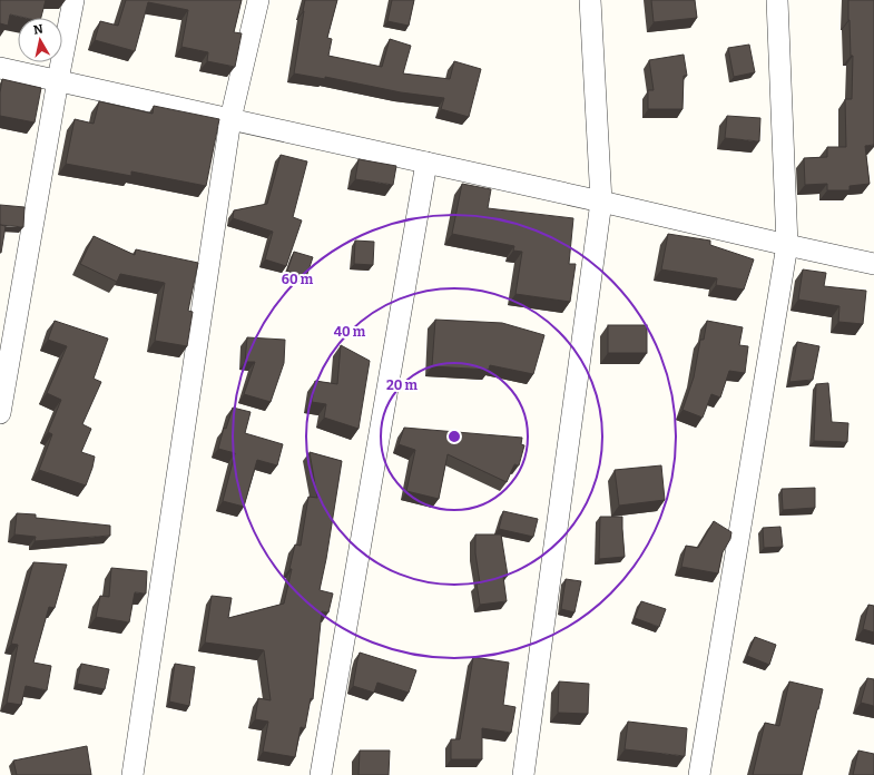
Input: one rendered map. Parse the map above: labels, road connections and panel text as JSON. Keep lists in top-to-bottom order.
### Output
{
  "north": "top",
  "rings": ["60 m", "40 m", "20 m"]
}
